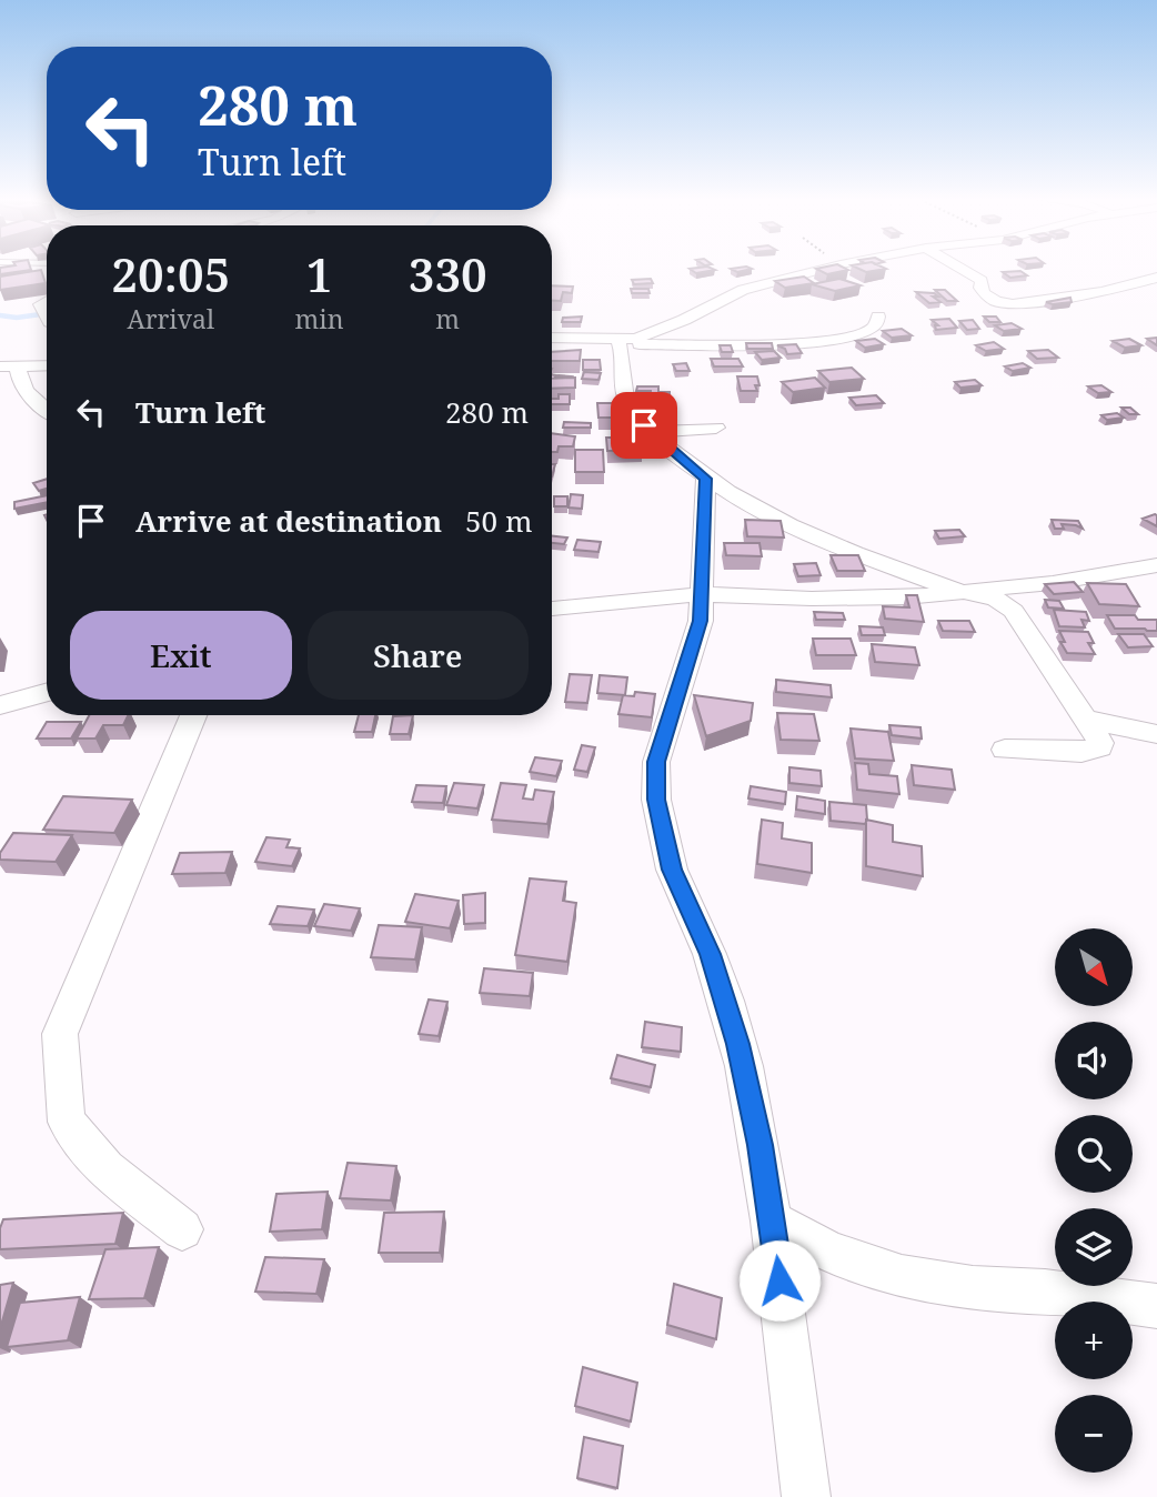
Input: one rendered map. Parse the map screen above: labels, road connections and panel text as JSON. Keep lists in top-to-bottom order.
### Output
{
  "north": "bottom right",
  "page": {
    "turn": ["280 m", "Turn left"],
    "eta": [
      "20:05",
      "Arrival",
      "1",
      "min",
      "330",
      "m"
    ],
    "list": [
      {
        "name": "Turn left",
        "value": "280 m"
      },
      {
        "name": "Arrive at destination",
        "value": "50 m"
      }
    ],
    "buttons": ["Exit", "Share"],
    "map_buttons": ["+", "−"]
  }
}
